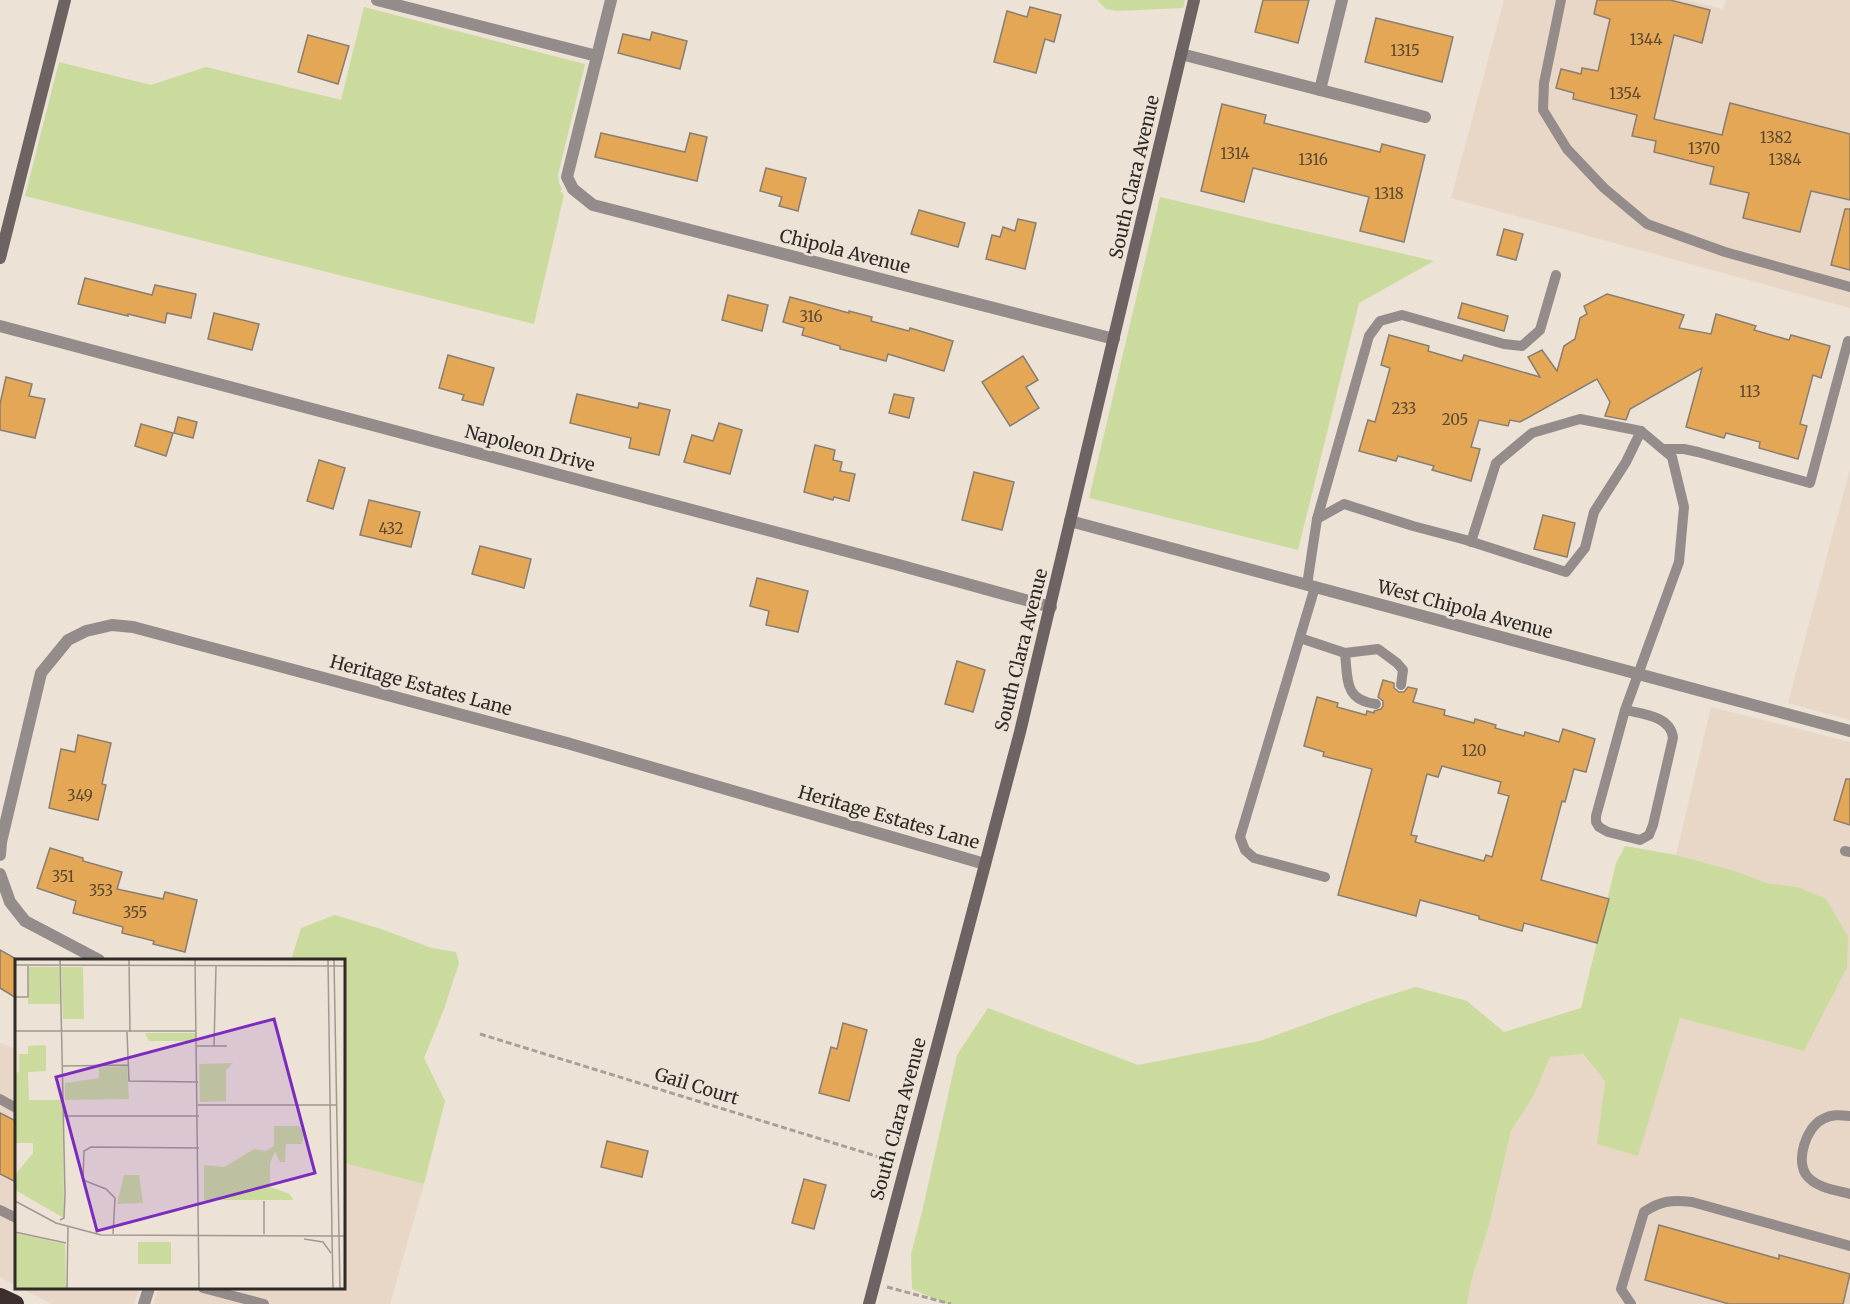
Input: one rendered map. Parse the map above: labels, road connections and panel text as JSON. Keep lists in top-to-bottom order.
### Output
{
  "streets": {
    "street": [
      "South Clara Avenue",
      "Chipola Avenue",
      "Napoleon Drive",
      "West Chipola Avenue",
      "Heritage Estates Lane"
    ],
    "path": ["Gail Court"]
  },
  "crossings": [
    ["South Clara Avenue", "Chipola Avenue"],
    ["South Clara Avenue", "Napoleon Drive"],
    ["South Clara Avenue", "West Chipola Avenue"],
    ["South Clara Avenue", "Heritage Estates Lane"],
    ["South Clara Avenue", "Gail Court"]
  ],
  "house_numbers": [
    "1344",
    "1315",
    "1354",
    "1382",
    "1370",
    "1314",
    "1316",
    "1384",
    "1318",
    "316",
    "113",
    "233",
    "205",
    "432",
    "120",
    "349",
    "351",
    "353",
    "355"
  ]
}
